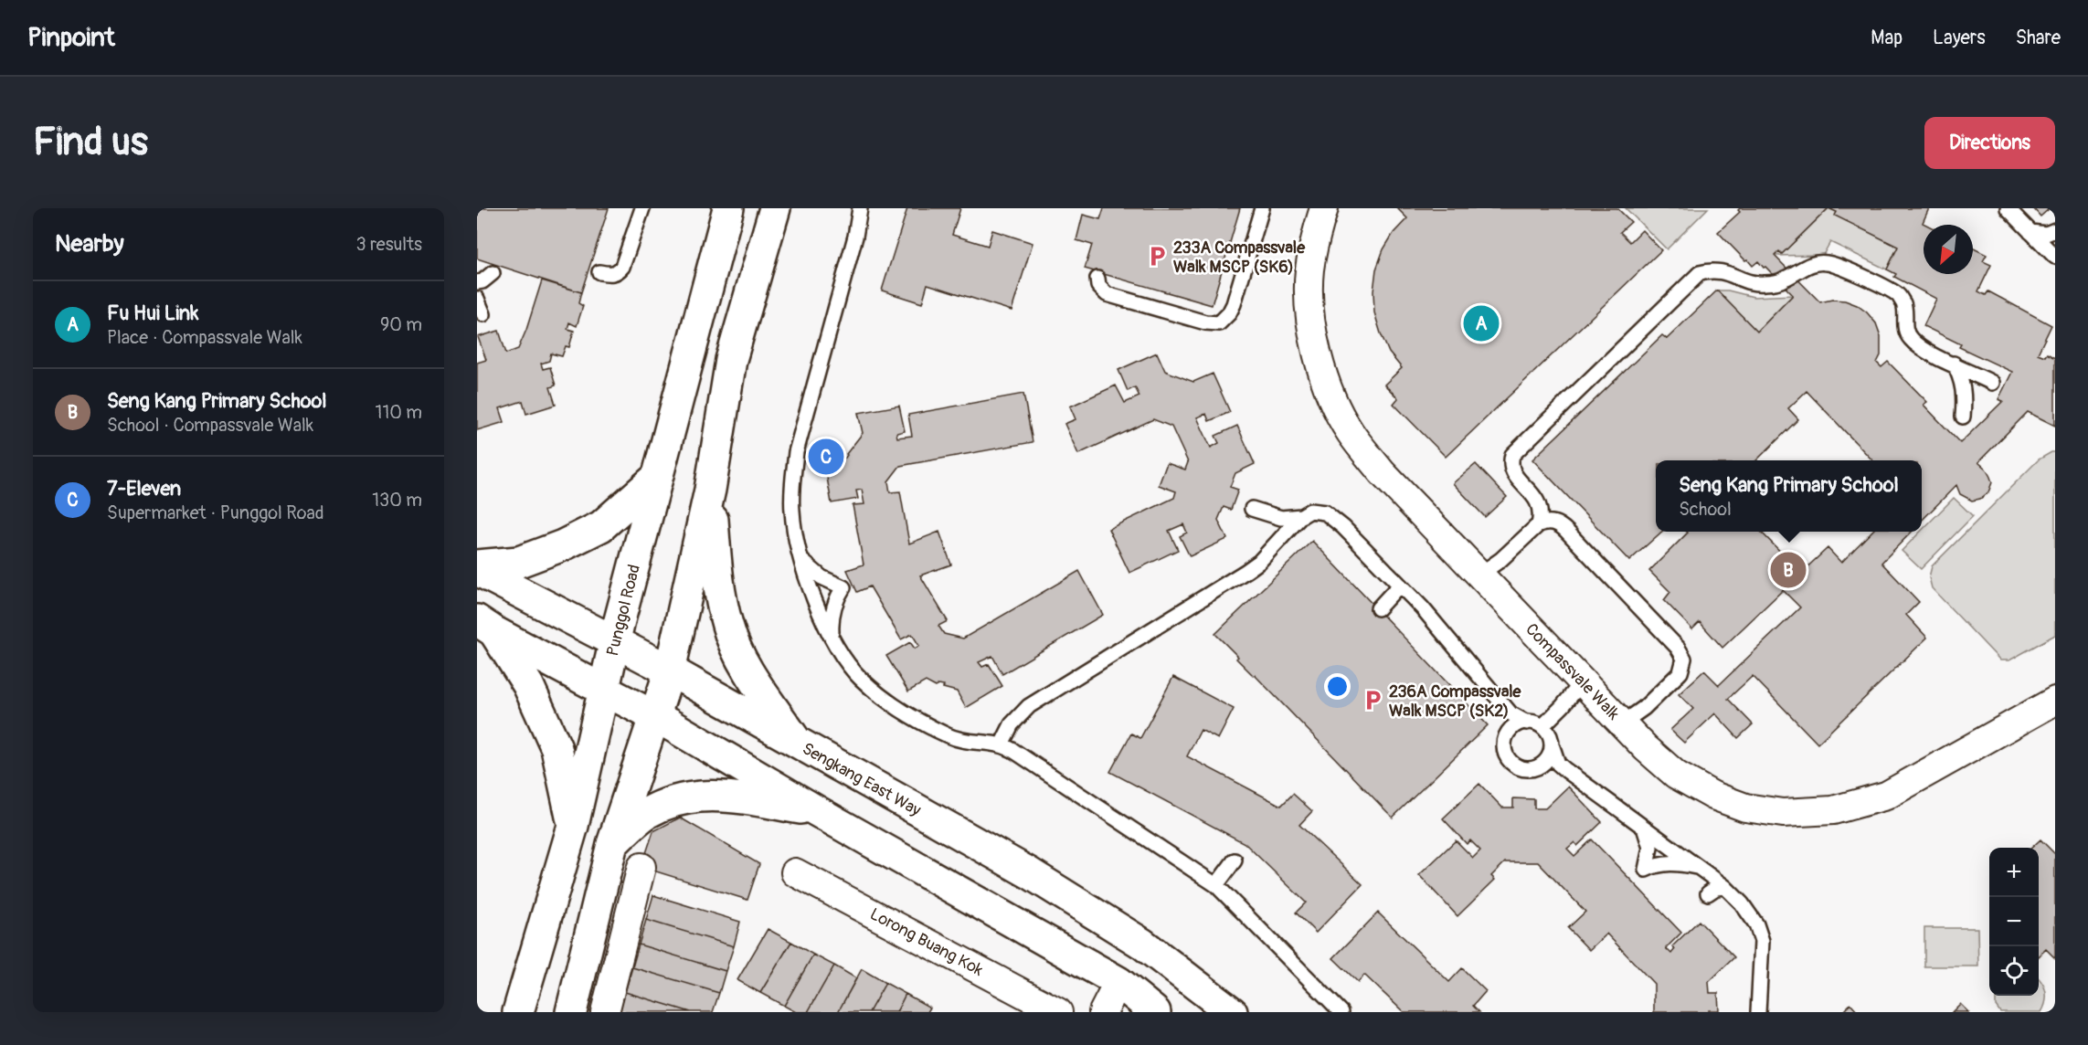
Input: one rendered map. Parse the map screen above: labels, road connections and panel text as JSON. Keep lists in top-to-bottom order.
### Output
{
  "streets": {
    "main road": ["Punggol Road", "Sengkang East Way"],
    "street": ["Compassvale Walk", "Lorong Buang Kok"]
  },
  "crossings": [
    ["Punggol Road", "Sengkang East Way"]
  ],
  "places": {
    "parking": ["233A Compassvale Walk MSCP (SK6)", "236A Compassvale Walk MSCP (SK2)"]
  },
  "north": "bottom left",
  "page": {
    "header": "Pinpoint",
    "nav": ["Map", "Layers", "Share"],
    "buttons": "Directions",
    "title": "Find us",
    "heading": ["Nearby", "3 results"],
    "list": [
      {
        "mark": "A",
        "name": "Fu Hui Link",
        "note": "Place · Compassvale Walk",
        "value": "90 m"
      },
      {
        "mark": "B",
        "name": "Seng Kang Primary School",
        "note": "School · Compassvale Walk",
        "value": "110 m"
      },
      {
        "mark": "C",
        "name": "7-Eleven",
        "note": "Supermarket · Punggol Road",
        "value": "130 m"
      }
    ],
    "pins": ["A", "C", "B"],
    "popup": ["Seng Kang Primary School", "School"],
    "map_buttons": ["+", "−"]
  }
}
